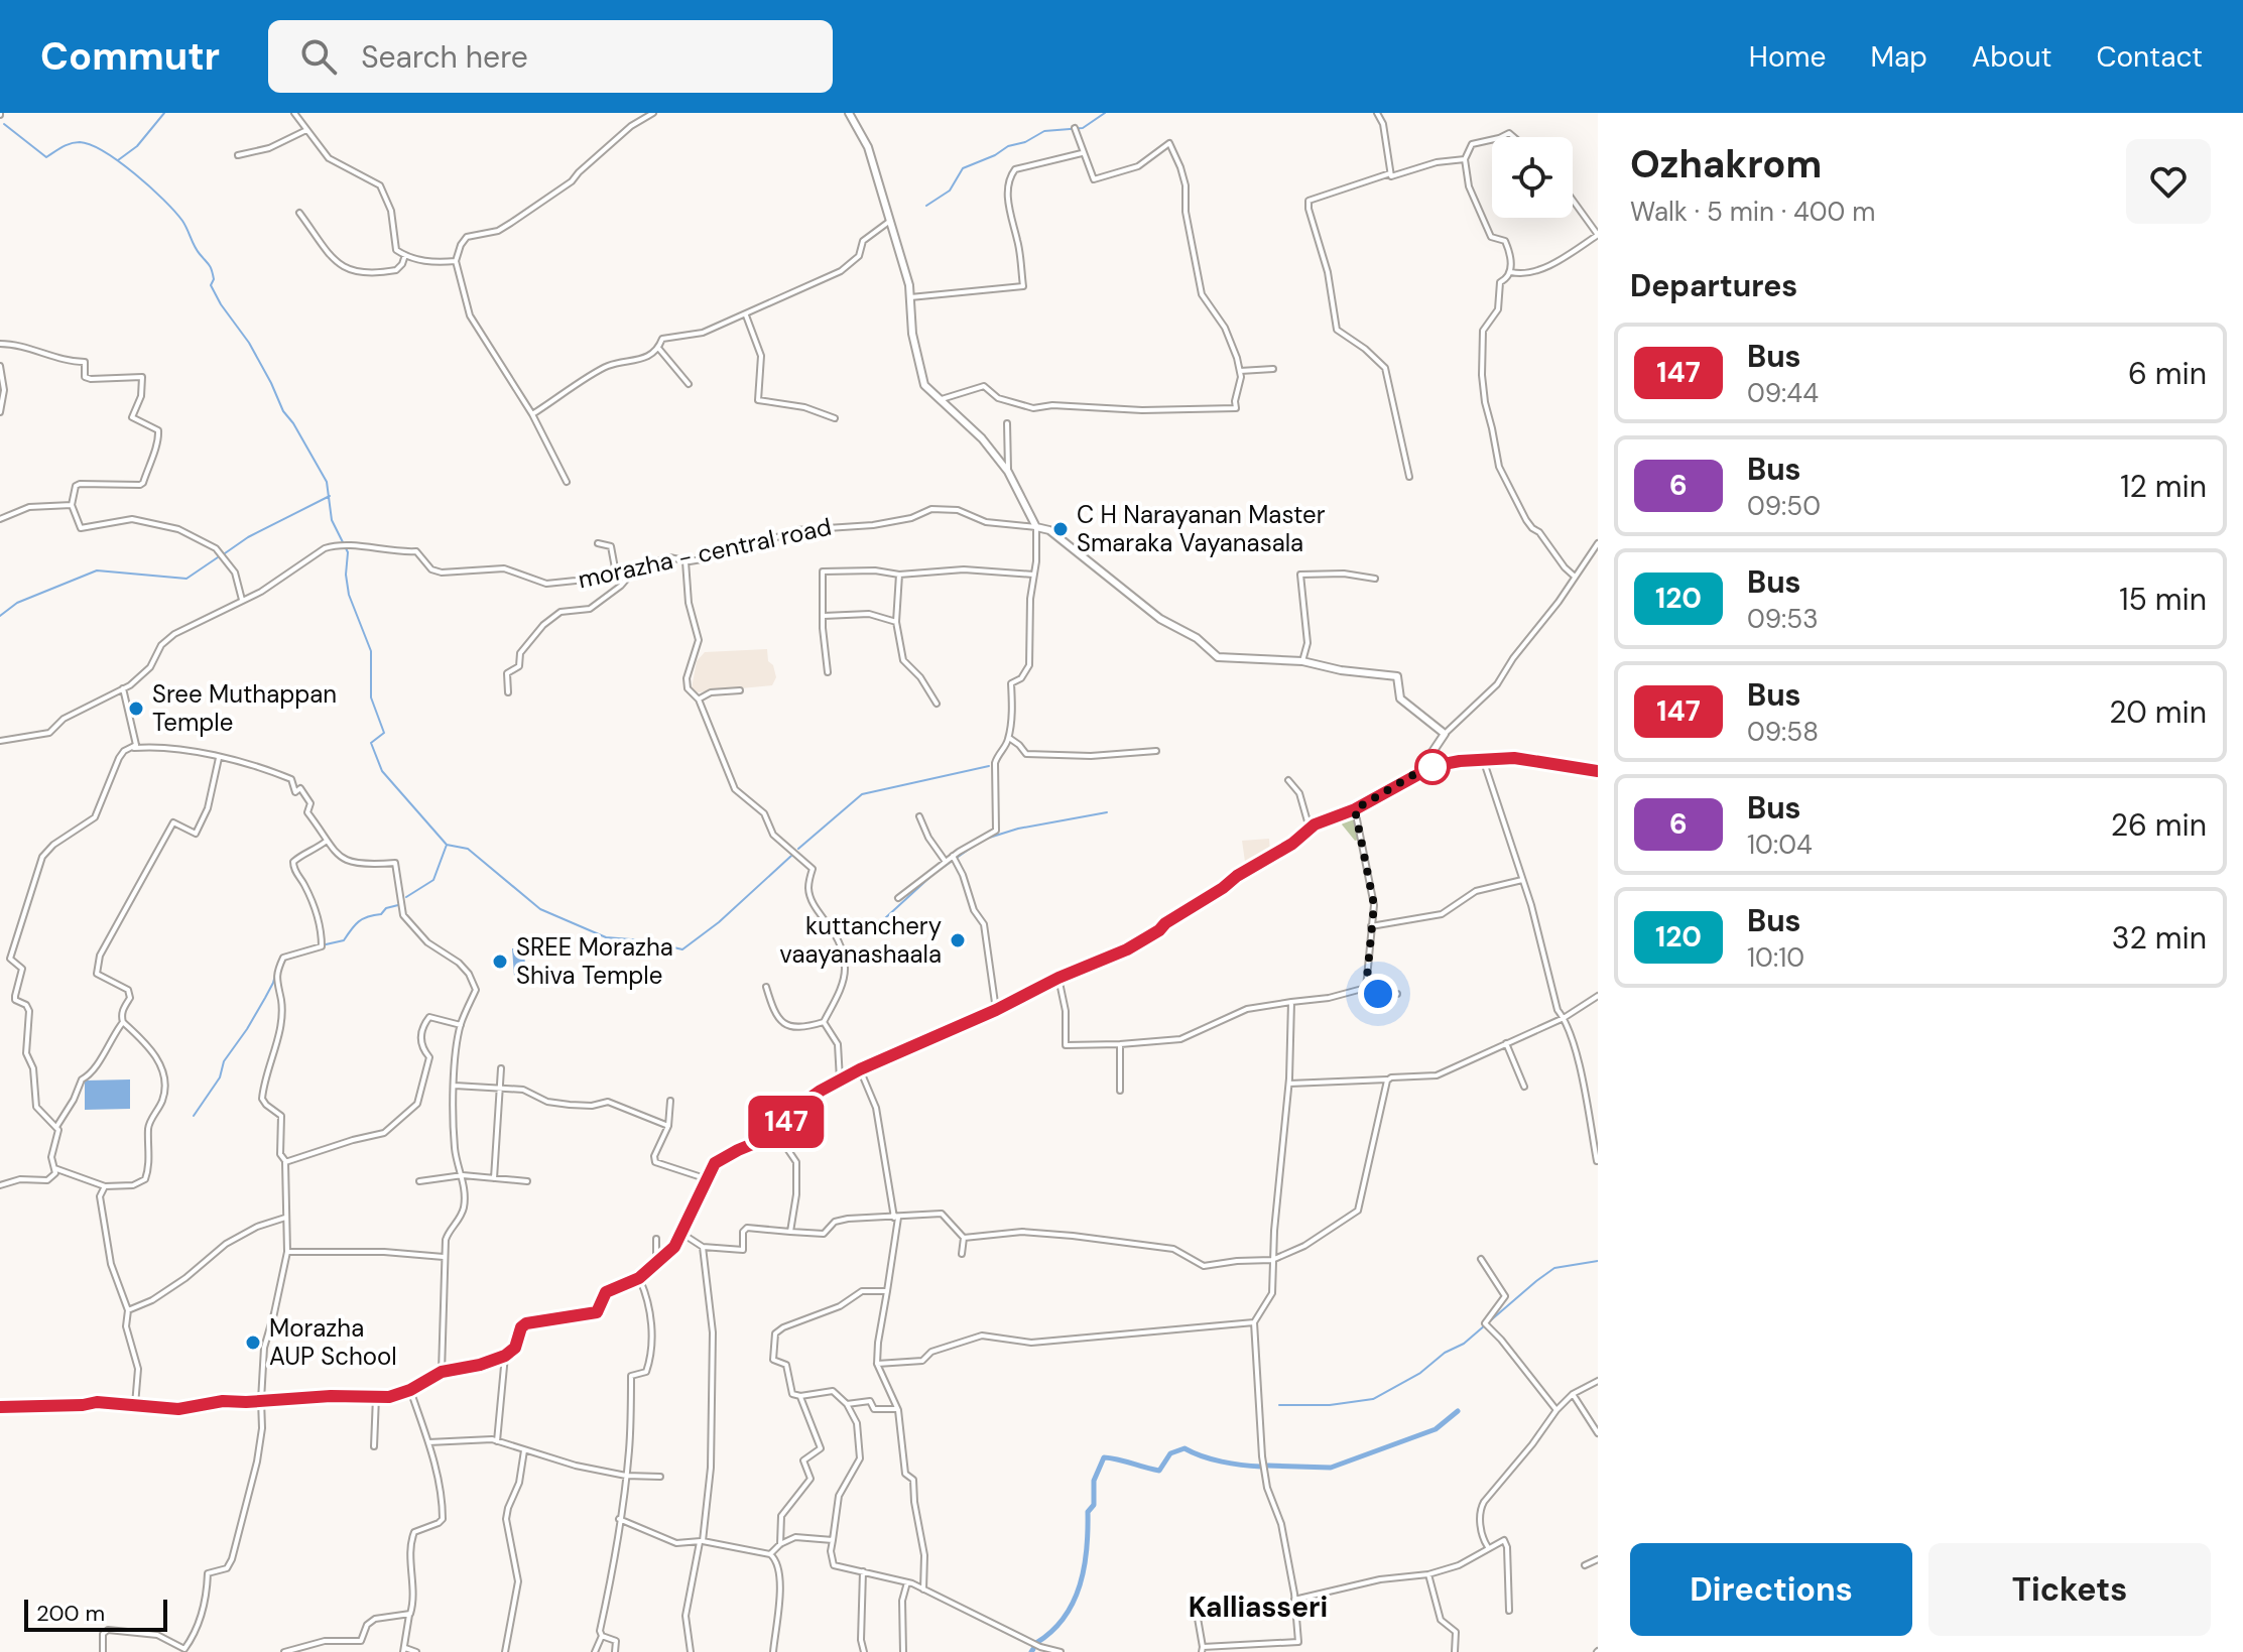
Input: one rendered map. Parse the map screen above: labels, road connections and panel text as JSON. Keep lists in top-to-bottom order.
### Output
{
  "streets": {
    "street": ["morazha - central road"]
  },
  "districts": ["Kalliasseri"],
  "places": [
    "C H Narayanan Master Smaraka Vayanasala",
    "Sree Muthappan Temple",
    "kuttanchery vaayanashaala",
    "SREE Morazha Shiva Temple",
    "Morazha AUP School"
  ],
  "lines": ["bus line 147"],
  "scale_bar": "200 m",
  "page": {
    "header": "Commutr",
    "search": "Search here",
    "nav": [
      "Home",
      "Map",
      "About",
      "Contact"
    ],
    "on_map": "147",
    "heading": [
      ["Ozhakrom", "Walk · 5 min · 400 m"],
      "Departures"
    ],
    "list": [
      {
        "mark": "147",
        "name": "Bus",
        "note": "09:44",
        "value": "6 min"
      },
      {
        "mark": "6",
        "name": "Bus",
        "note": "09:50",
        "value": "12 min"
      },
      {
        "mark": "120",
        "name": "Bus",
        "note": "09:53",
        "value": "15 min"
      },
      {
        "mark": "147",
        "name": "Bus",
        "note": "09:58",
        "value": "20 min"
      },
      {
        "mark": "6",
        "name": "Bus",
        "note": "10:04",
        "value": "26 min"
      },
      {
        "mark": "120",
        "name": "Bus",
        "note": "10:10",
        "value": "32 min"
      }
    ],
    "buttons": ["Directions", "Tickets"],
    "scale": "200 m"
  }
}
